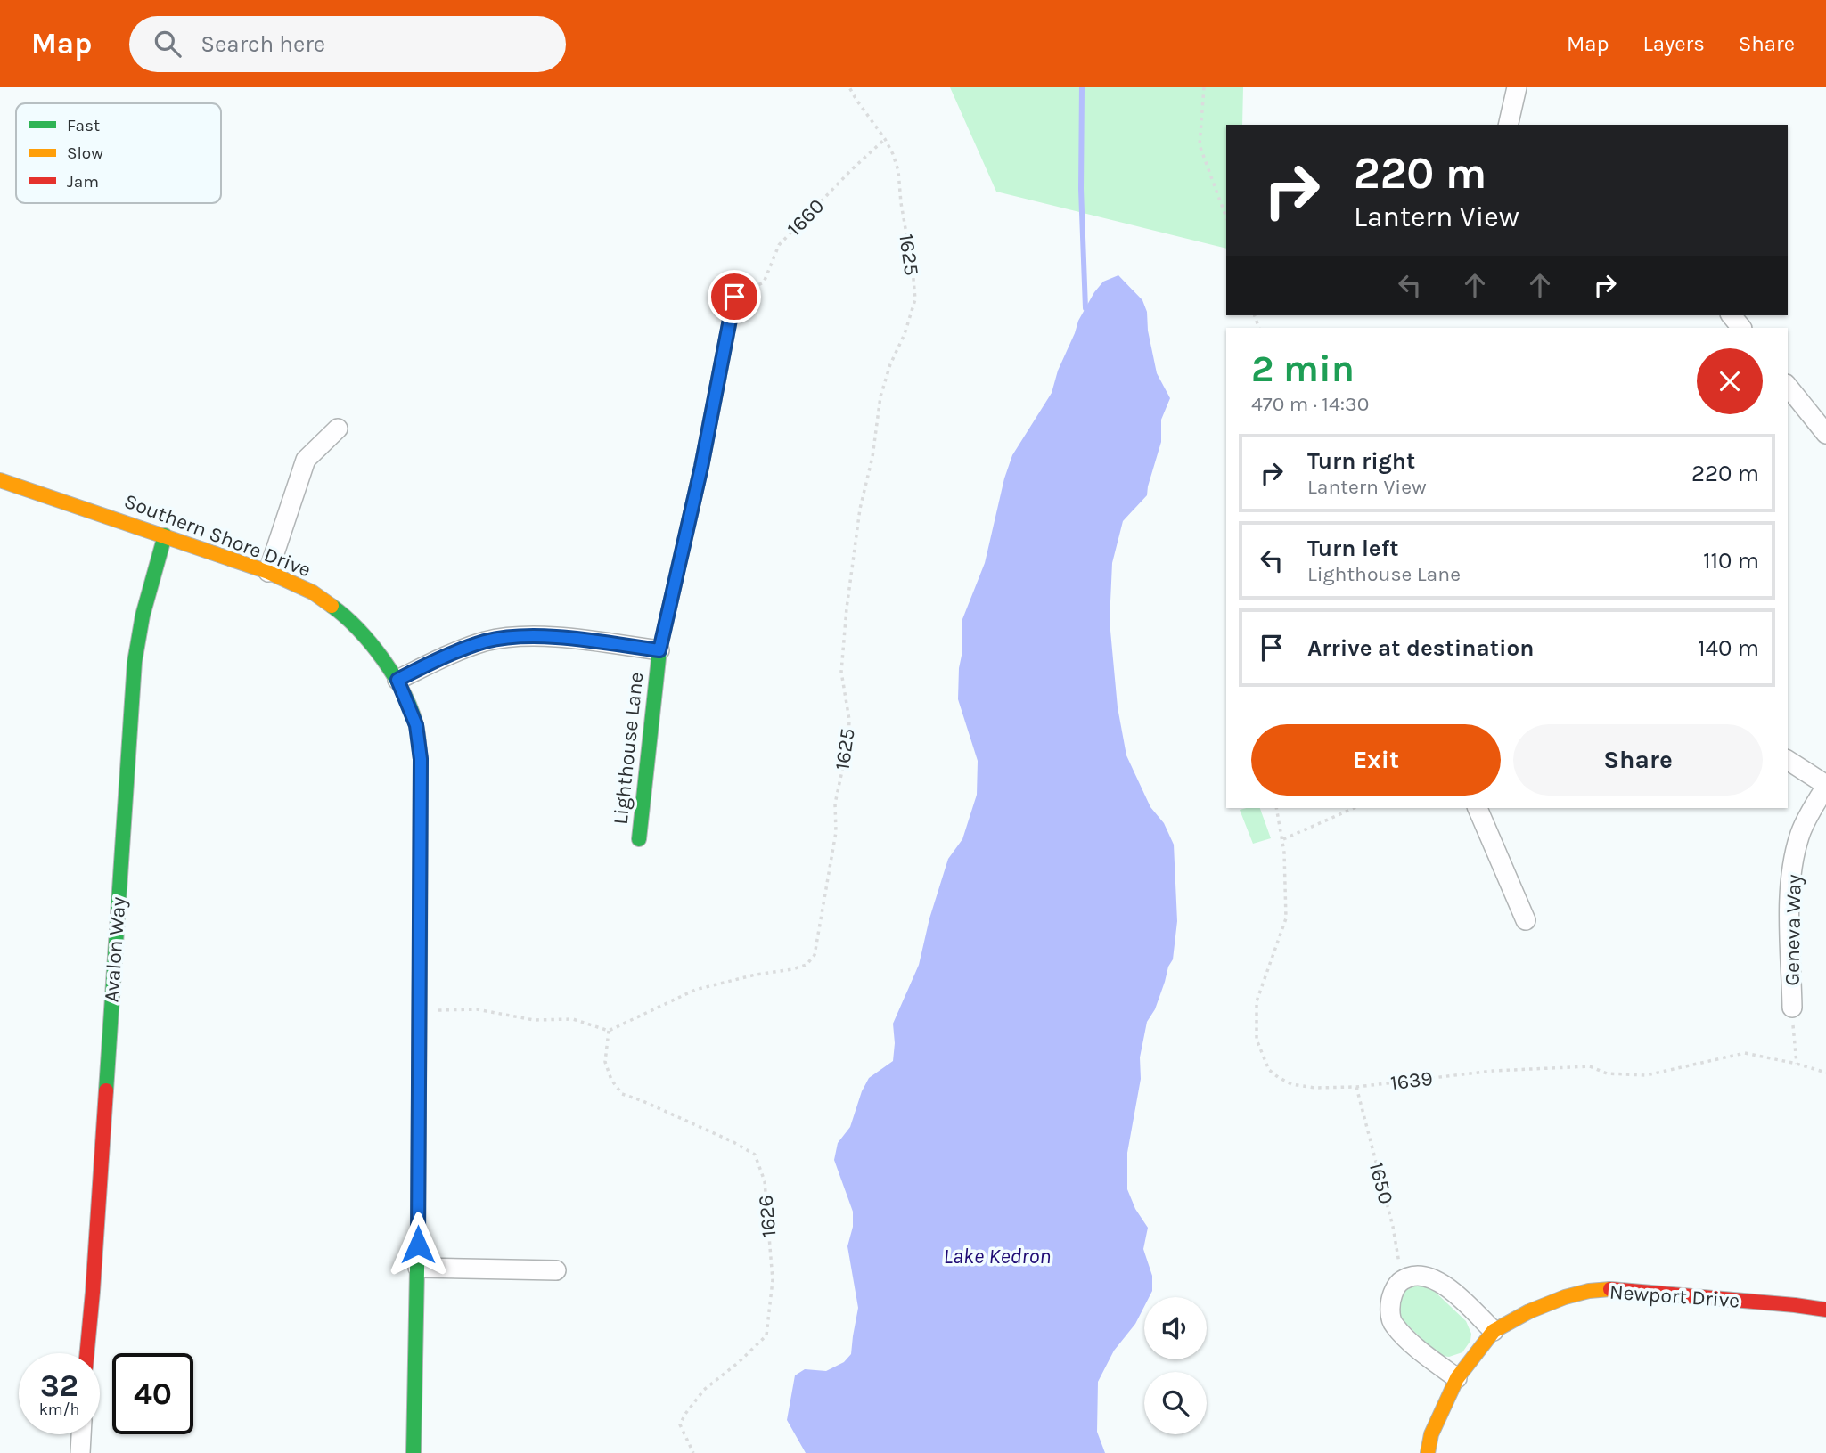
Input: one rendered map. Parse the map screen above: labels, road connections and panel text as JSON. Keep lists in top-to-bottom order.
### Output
{
  "streets": {
    "street": [
      "Southern Shore Drive",
      "Lighthouse Lane",
      "Geneva Way",
      "Avalon Way",
      "Newport Drive"
    ],
    "path": [
      "1660",
      "1625",
      "1639",
      "1650",
      "1626"
    ]
  },
  "crossings": [
    ["1660", "1625"],
    ["1660", "Lighthouse Lane"],
    ["1625", "1626"],
    ["Southern Shore Drive", "Avalon Way"],
    ["1639", "1650"]
  ],
  "water": ["Lake Kedron"],
  "legend": ["Fast", "Slow", "Jam"],
  "page": {
    "header": "Map",
    "search": "Search here",
    "nav": ["Map", "Layers", "Share"],
    "turn": ["220 m", "Lantern View"],
    "heading": ["2 min", "470 m · 14:30"],
    "list": [
      {
        "name": "Turn right",
        "note": "Lantern View",
        "value": "220 m"
      },
      {
        "name": "Turn left",
        "note": "Lighthouse Lane",
        "value": "110 m"
      },
      {
        "name": "Arrive at destination",
        "value": "140 m"
      }
    ],
    "buttons": ["Exit", "Share"],
    "speed": "32 km/h",
    "limit": "40"
  }
}
